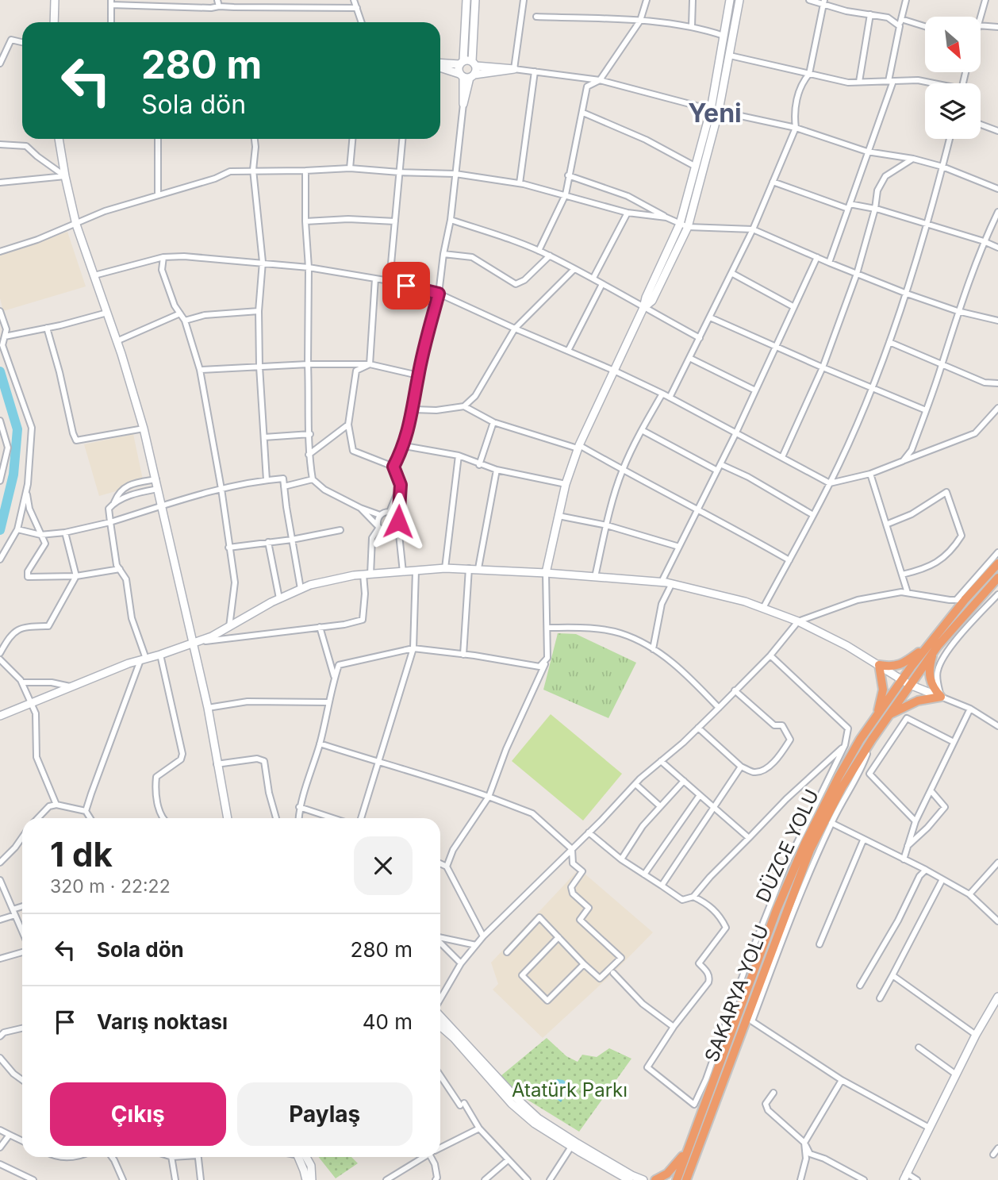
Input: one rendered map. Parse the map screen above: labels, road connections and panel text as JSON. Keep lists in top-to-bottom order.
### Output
{
  "streets": {
    "highway": ["DÜZCE YOLU", "SAKARYA YOLU"]
  },
  "crossings": [
    ["DÜZCE YOLU", "SAKARYA YOLU"]
  ],
  "districts": ["Yeni"],
  "parks": ["Atatürk Parkı"],
  "north": "bottom right",
  "page": {
    "turn": ["280 m", "Sola dön"],
    "heading": ["1 dk", "320 m · 22:22"],
    "list": [
      {
        "name": "Sola dön",
        "value": "280 m"
      },
      {
        "name": "Varış noktası",
        "value": "40 m"
      }
    ],
    "buttons": ["Çıkış", "Paylaş"]
  }
}
